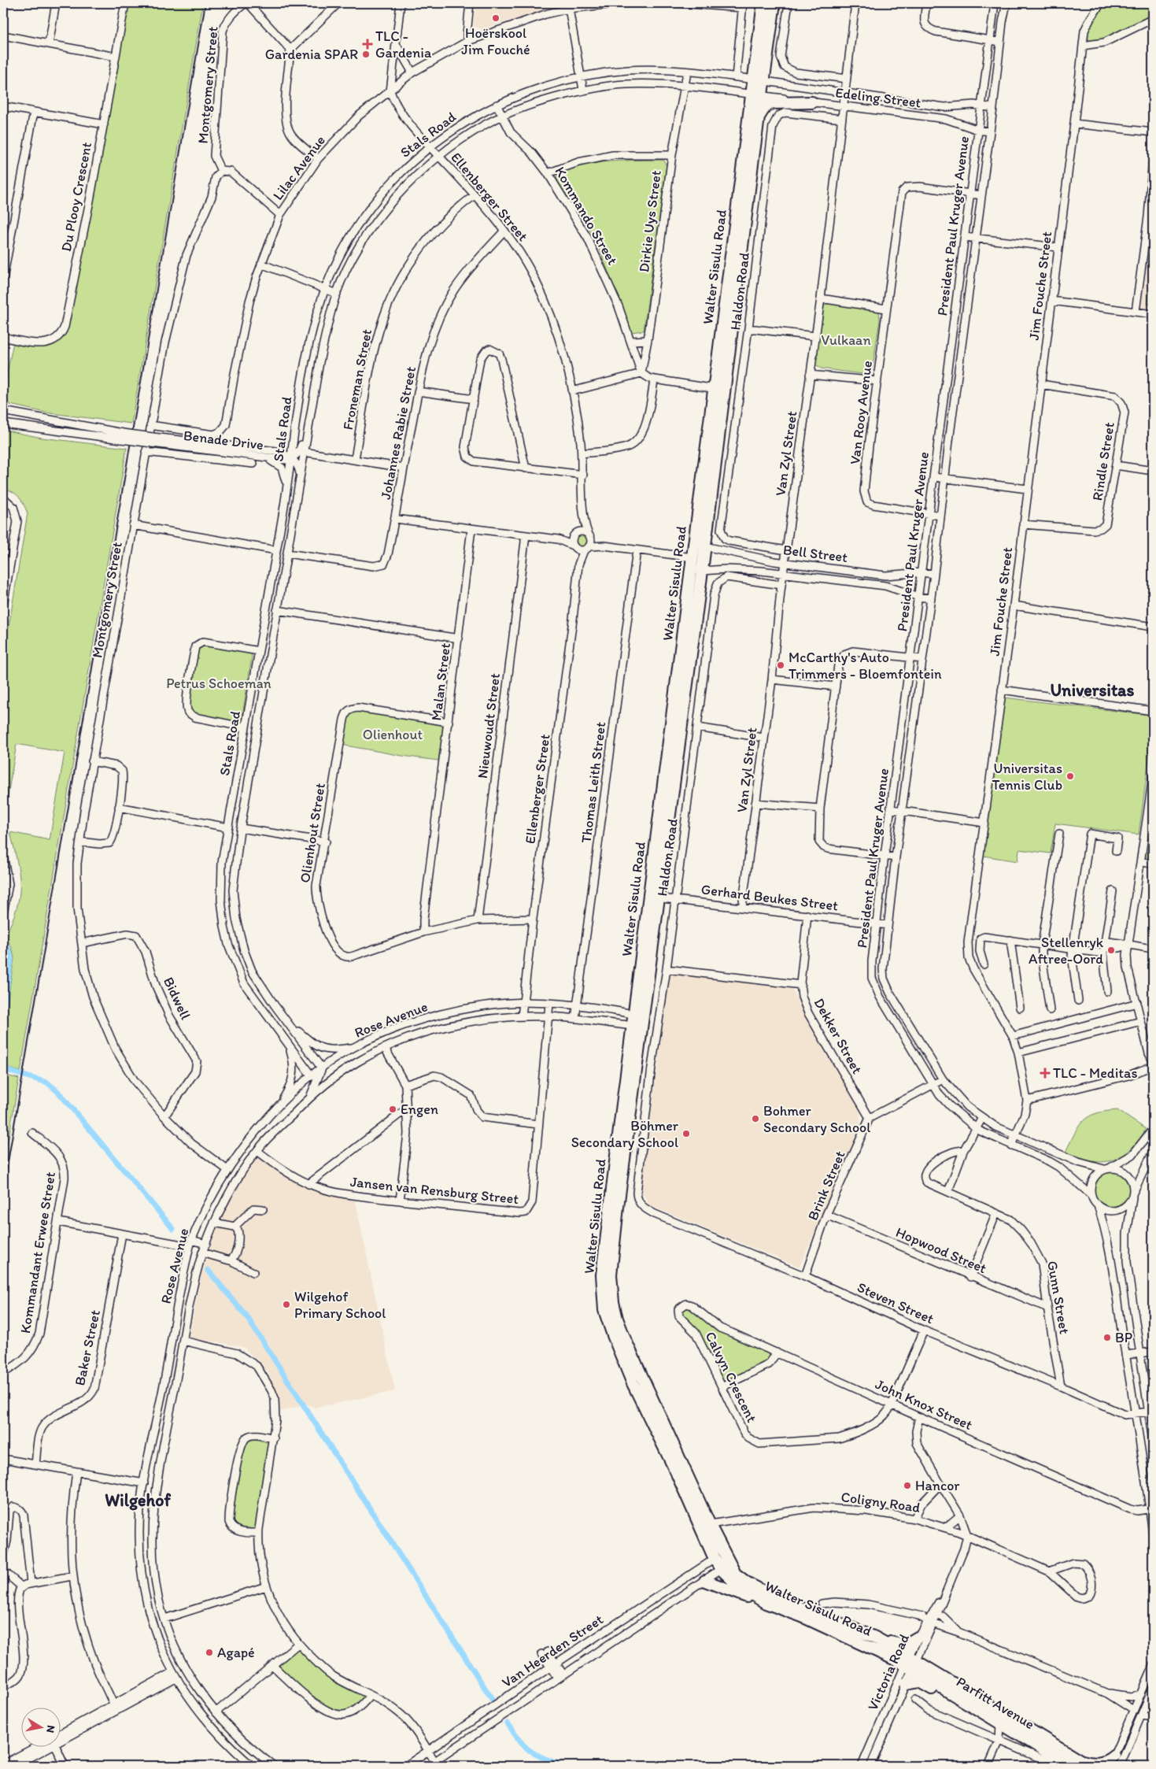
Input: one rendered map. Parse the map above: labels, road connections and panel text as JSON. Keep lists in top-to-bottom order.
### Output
{
  "streets": {
    "highway": ["Walter Sisulu Road", "Parfitt Avenue"],
    "street": [
      "Montgomery Street",
      "Edeling Street",
      "Stals Road",
      "Lilac Avenue",
      "Du Plooy Crescent",
      "Ellenberger Street",
      "Kommando Street",
      "Dirkie Uys Street",
      "President Paul Kruger Avenue",
      "Jim Fouche Street",
      "Haldon Road",
      "Froneman Street",
      "Van Rooy Avenue",
      "Johannes Rabie Street",
      "Benade Drive",
      "Van Zyl Street",
      "Rindle Street",
      "Bell Street",
      "Malan Street",
      "Nieuwoudt Street",
      "Thomas Leith Street",
      "Olienhout Street",
      "Gerhard Beukes Street",
      "Bidwell",
      "Rose Avenue",
      "Dekker Street",
      "Brink Street",
      "Jansen van Rensburg Street",
      "Hopwood Street",
      "Kommandant Erwee Street",
      "Gunn Street",
      "Steven Street",
      "Baker Street",
      "Calvyn Crescent",
      "John Knox Street",
      "Coligny Road",
      "Van Heerden Street",
      "Victoria Road"
    ]
  },
  "crossings": [
    ["Montgomery Street", "Lilac Avenue"],
    ["Montgomery Street", "Bidwell"],
    ["Montgomery Street", "Rose Avenue"],
    ["Edeling Street", "Stals Road"],
    ["Edeling Street", "President Paul Kruger Avenue"],
    ["Edeling Street", "Walter Sisulu Road"],
    ["Edeling Street", "Van Zyl Street"],
    ["Stals Road", "Ellenberger Street"],
    ["Stals Road", "Kommando Street"],
    ["Stals Road", "Dirkie Uys Street"],
    ["Stals Road", "Walter Sisulu Road"],
    ["Stals Road", "Johannes Rabie Street"],
    ["Stals Road", "Benade Drive"],
    ["Stals Road", "Rose Avenue"],
    ["Lilac Avenue", "Ellenberger Street"],
    ["Ellenberger Street", "Froneman Street"],
    ["Ellenberger Street", "Johannes Rabie Street"],
    ["Ellenberger Street", "Olienhout Street"],
    ["Ellenberger Street", "Rose Avenue"],
    ["Kommando Street", "Dirkie Uys Street"],
    ["President Paul Kruger Avenue", "Jim Fouche Street"],
    ["President Paul Kruger Avenue", "Van Rooy Avenue"],
    ["President Paul Kruger Avenue", "Bell Street"],
    ["President Paul Kruger Avenue", "Gerhard Beukes Street"],
    ["Walter Sisulu Road", "Bell Street"],
    ["Walter Sisulu Road", "Gerhard Beukes Street"],
    ["Walter Sisulu Road", "Rose Avenue"],
    ["Walter Sisulu Road", "Coligny Road"],
    ["Walter Sisulu Road", "Van Heerden Street"],
    ["Walter Sisulu Road", "Victoria Road"],
    ["Walter Sisulu Road", "Parfitt Avenue"],
    ["Jim Fouche Street", "Rindle Street"],
    ["Haldon Road", "Van Zyl Street"],
    ["Haldon Road", "Bell Street"],
    ["Haldon Road", "Gerhard Beukes Street"],
    ["Haldon Road", "Steven Street"],
    ["Van Zyl Street", "Bell Street"],
    ["Van Zyl Street", "Gerhard Beukes Street"],
    ["Malan Street", "Olienhout Street"],
    ["Nieuwoudt Street", "Olienhout Street"],
    ["Thomas Leith Street", "Rose Avenue"],
    ["Gerhard Beukes Street", "Dekker Street"],
    ["Rose Avenue", "Jansen van Rensburg Street"],
    ["Dekker Street", "Brink Street"],
    ["Brink Street", "Hopwood Street"],
    ["Brink Street", "Steven Street"],
    ["Hopwood Street", "Gunn Street"],
    ["Gunn Street", "Steven Street"],
    ["Steven Street", "Calvyn Crescent"],
    ["Calvyn Crescent", "John Knox Street"],
    ["Coligny Road", "Victoria Road"],
    ["Victoria Road", "Parfitt Avenue"]
  ],
  "districts": ["Universitas", "Wilgehof"],
  "parks": ["Vulkaan", "Petrus Schoeman", "Olienhout"],
  "places": {
    "other": [
      "Hoërskool Jim Fouché",
      "Gardenia SPAR",
      "McCarthy's Auto Trimmers - Bloemfontein",
      "Universitas Tennis Club",
      "Stellenryk Aftree-Oord",
      "Engen",
      "Bohmer Secondary School",
      "Böhmer Secondary School",
      "Wilgehof Primary School",
      "BP",
      "Hancor",
      "Agapé"
    ],
    "health": ["TLC - Gardenia", "TLC - Meditas"]
  },
  "north": "right"
}
